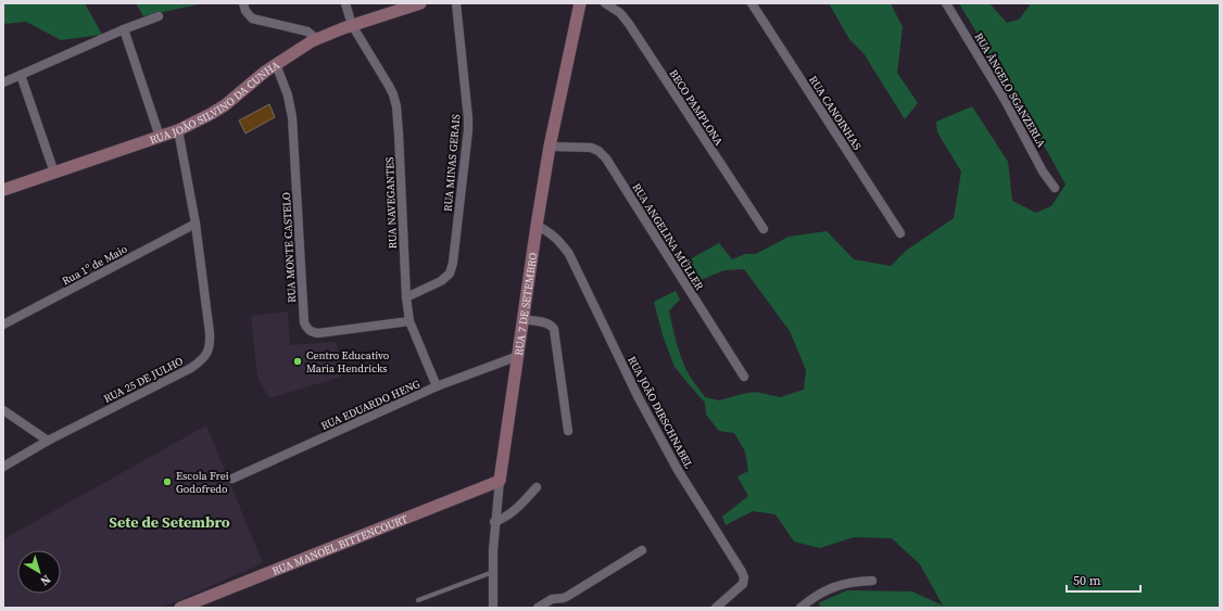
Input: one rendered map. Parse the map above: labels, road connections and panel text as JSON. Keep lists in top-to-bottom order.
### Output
{
  "streets": {
    "street": [
      "RUA ÂNGELO SGANZERLA",
      "RUA JOÃO SILVINO DA CUNHA",
      "BECO PAMPLONA",
      "RUA CANOINHAS",
      "RUA MINAS GERAIS",
      "RUA NAVEGANTES",
      "RUA ANGELINA MÜLLER",
      "RUA MONTE CASTELO",
      "Rua 1º de Maio",
      "RUA 7 DE SETEMBRO",
      "RUA 25 DE JULHO",
      "RUA EDUARDO HENG",
      "RUA JOÃO DIRSCHNABEL",
      "RUA MANOEL BITTENCOURT"
    ]
  },
  "crossings": [
    ["RUA JOÃO SILVINO DA CUNHA", "RUA NAVEGANTES"],
    ["RUA JOÃO SILVINO DA CUNHA", "RUA MONTE CASTELO"],
    ["RUA JOÃO SILVINO DA CUNHA", "RUA 25 DE JULHO"],
    ["RUA MINAS GERAIS", "RUA NAVEGANTES"],
    ["RUA NAVEGANTES", "RUA MONTE CASTELO"],
    ["RUA NAVEGANTES", "RUA EDUARDO HENG"],
    ["RUA ANGELINA MÜLLER", "RUA 7 DE SETEMBRO"],
    ["Rua 1º de Maio", "RUA 25 DE JULHO"],
    ["RUA 7 DE SETEMBRO", "RUA EDUARDO HENG"],
    ["RUA 7 DE SETEMBRO", "RUA JOÃO DIRSCHNABEL"],
    ["RUA 7 DE SETEMBRO", "RUA MANOEL BITTENCOURT"]
  ],
  "districts": ["Sete de Setembro"],
  "places": ["Centro Educativo Maria Hendricks", "Escola Frei Godofredo"],
  "scale_bar": "50 m",
  "north": "bottom right"
}
